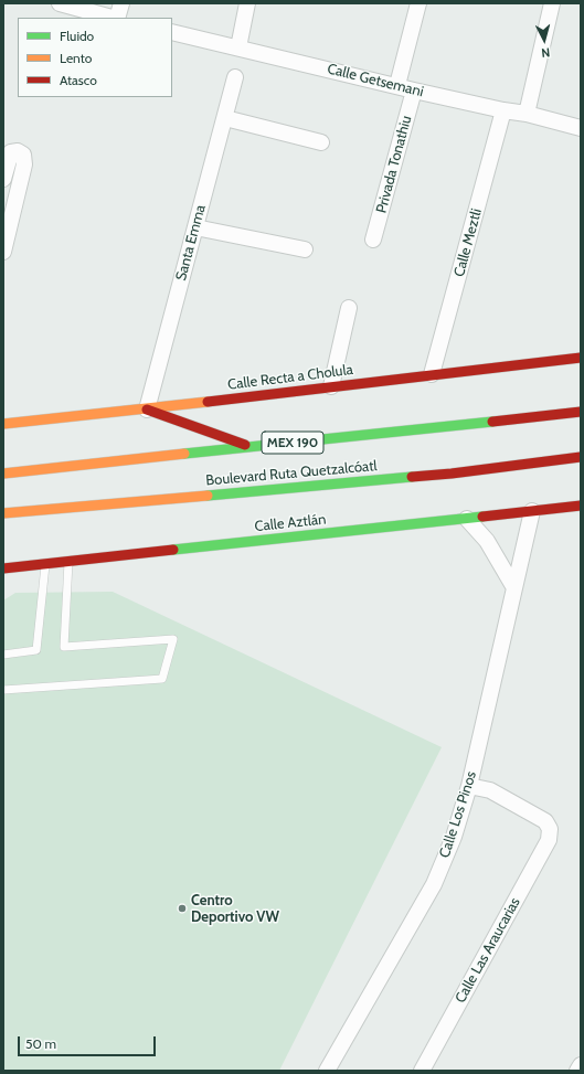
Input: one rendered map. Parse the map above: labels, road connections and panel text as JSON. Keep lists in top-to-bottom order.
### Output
{
  "streets": {
    "main road": [
      "Calle Recta a Cholula",
      "MEX 190",
      "Boulevard Ruta Quetzalcóatl",
      "Calle Aztlán"
    ],
    "street": [
      "Calle Getsemani",
      "Privada Tonathiu",
      "Santa Emma",
      "Calle Meztli",
      "Calle Los Pinos",
      "Calle Las Araucarias"
    ]
  },
  "crossings": [
    ["Calle Getsemani", "Privada Tonathiu"],
    ["Calle Getsemani", "Calle Meztli"],
    ["Santa Emma", "Calle Recta a Cholula"],
    ["Calle Meztli", "Calle Recta a Cholula"],
    ["Calle Aztlán", "Calle Los Pinos"],
    ["Calle Los Pinos", "Calle Las Araucarias"]
  ],
  "places": ["Centro Deportivo VW"],
  "legend": ["Fluido", "Lento", "Atasco"],
  "scale_bar": "50 m",
  "north": "bottom"
}
